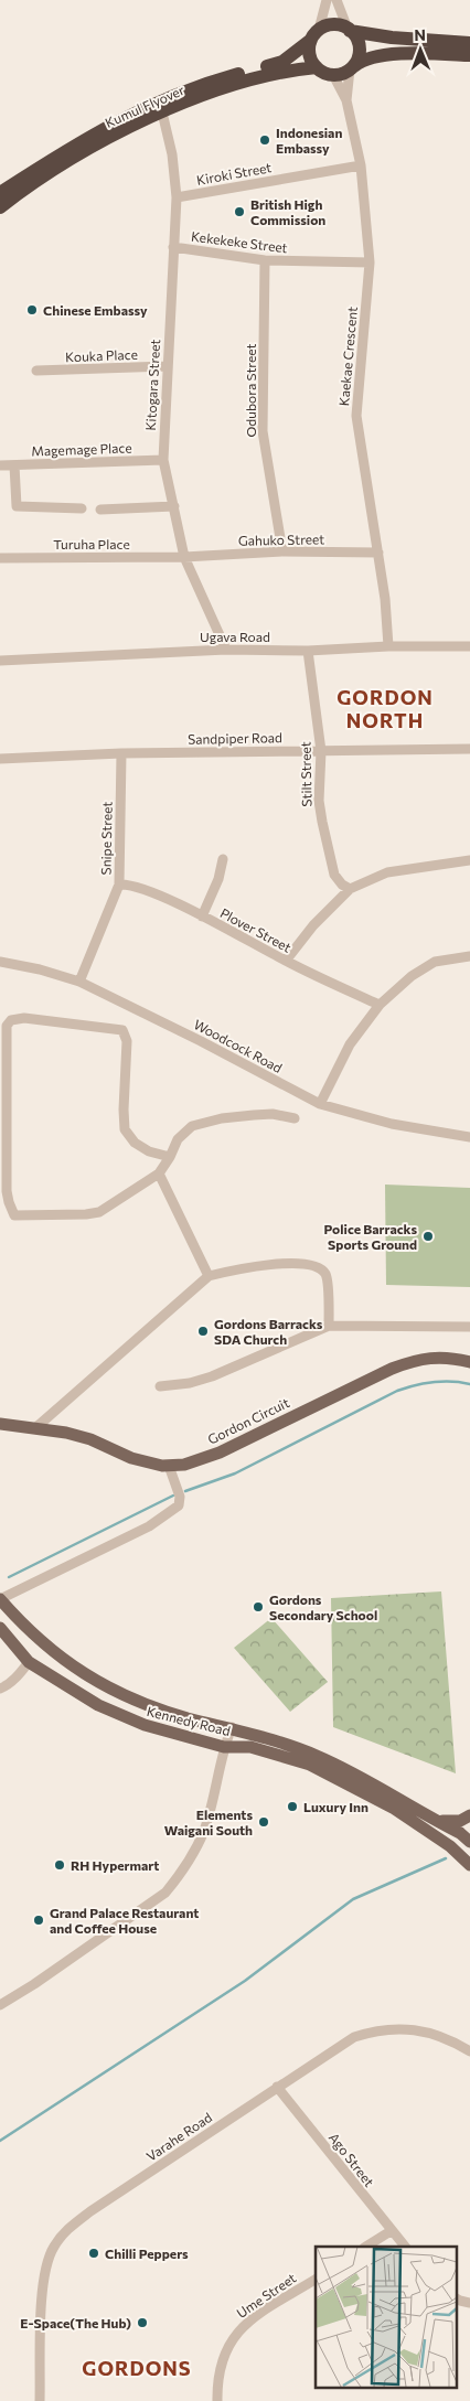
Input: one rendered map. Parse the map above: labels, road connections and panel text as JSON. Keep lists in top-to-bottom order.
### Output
{
  "streets": {
    "highway": ["Kumul Flyover"],
    "main road": ["Gordon Circuit", "Kennedy Road"],
    "street": [
      "Kiroki Street",
      "Kekekeke Street",
      "Kouka Place",
      "Kaekae Crescent",
      "Kitogara Street",
      "Odubora Street",
      "Magemage Place",
      "Gahuko Street",
      "Turuha Place",
      "Ugava Road",
      "Sandpiper Road",
      "Stilt Street",
      "Snipe Street",
      "Plover Street",
      "Woodcock Road",
      "Varahe Road",
      "Ago Street",
      "Ume Street"
    ]
  },
  "crossings": [
    ["Kumul Flyover", "Kaekae Crescent"],
    ["Kumul Flyover", "Kitogara Street"],
    ["Kiroki Street", "Kaekae Crescent"],
    ["Kiroki Street", "Kitogara Street"],
    ["Kekekeke Street", "Kaekae Crescent"],
    ["Kekekeke Street", "Kitogara Street"],
    ["Kekekeke Street", "Odubora Street"],
    ["Kouka Place", "Kitogara Street"],
    ["Kaekae Crescent", "Gahuko Street"],
    ["Kaekae Crescent", "Ugava Road"],
    ["Kitogara Street", "Magemage Place"],
    ["Kitogara Street", "Gahuko Street"],
    ["Kitogara Street", "Turuha Place"],
    ["Kitogara Street", "Ugava Road"],
    ["Odubora Street", "Gahuko Street"],
    ["Gahuko Street", "Turuha Place"],
    ["Ugava Road", "Stilt Street"],
    ["Sandpiper Road", "Stilt Street"],
    ["Sandpiper Road", "Snipe Street"],
    ["Snipe Street", "Plover Street"],
    ["Snipe Street", "Woodcock Road"],
    ["Varahe Road", "Ago Street"]
  ],
  "districts": ["GORDON NORTH", "GORDONS"],
  "places": [
    "Indonesian Embassy",
    "British High Commission",
    "Chinese Embassy",
    "Police Barracks Sports Ground",
    "Gordons Barracks SDA Church",
    "Gordons Secondary School",
    "Luxury Inn",
    "Elements Waigani South",
    "RH Hypermart",
    "Grand Palace Restaurant and Coffee House",
    "Chilli Peppers",
    "E-Space(The Hub)"
  ],
  "north": "top"
}
